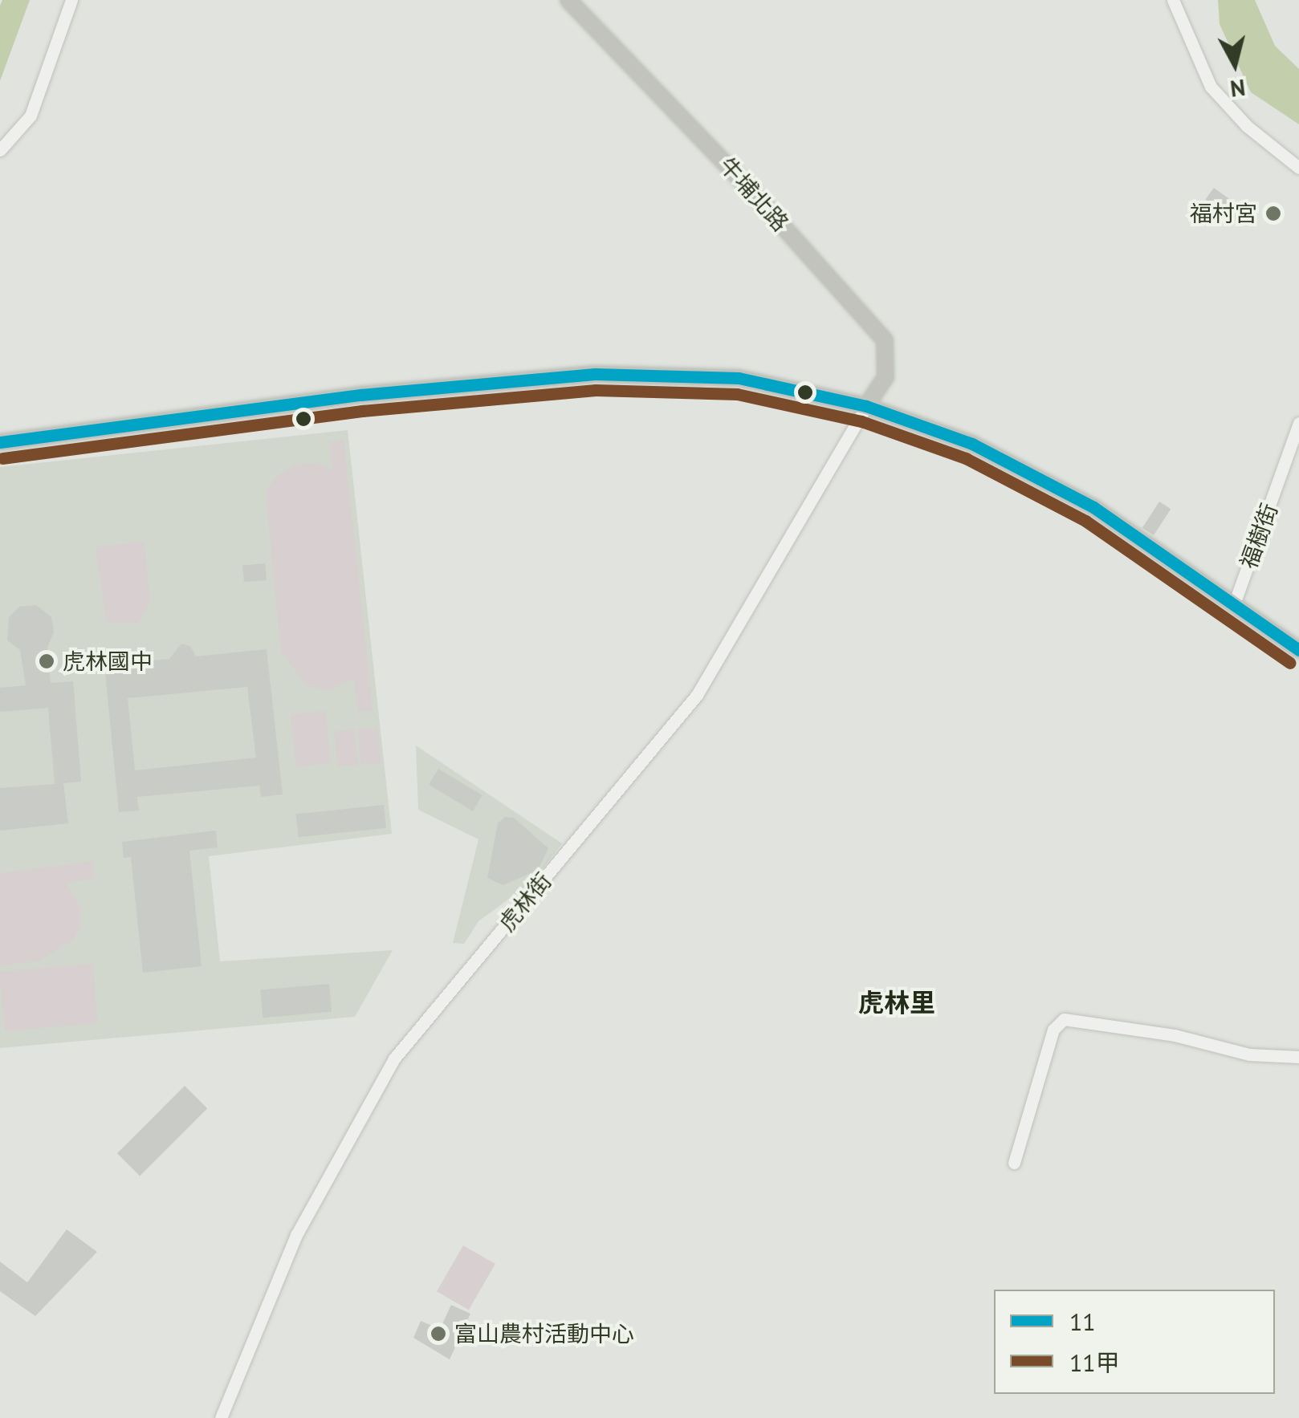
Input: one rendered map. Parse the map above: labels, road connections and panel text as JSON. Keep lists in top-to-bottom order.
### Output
{
  "streets": {
    "street": ["牛埔北路", "福樹街", "虎林街"]
  },
  "crossings": [
    ["牛埔北路", "虎林街"]
  ],
  "districts": ["虎林里"],
  "places": ["福村宮", "虎林國中", "富山農村活動中心"],
  "lines": ["transit line 11", "transit line 11甲"],
  "legend": ["11", "11甲"],
  "north": "bottom"
}
